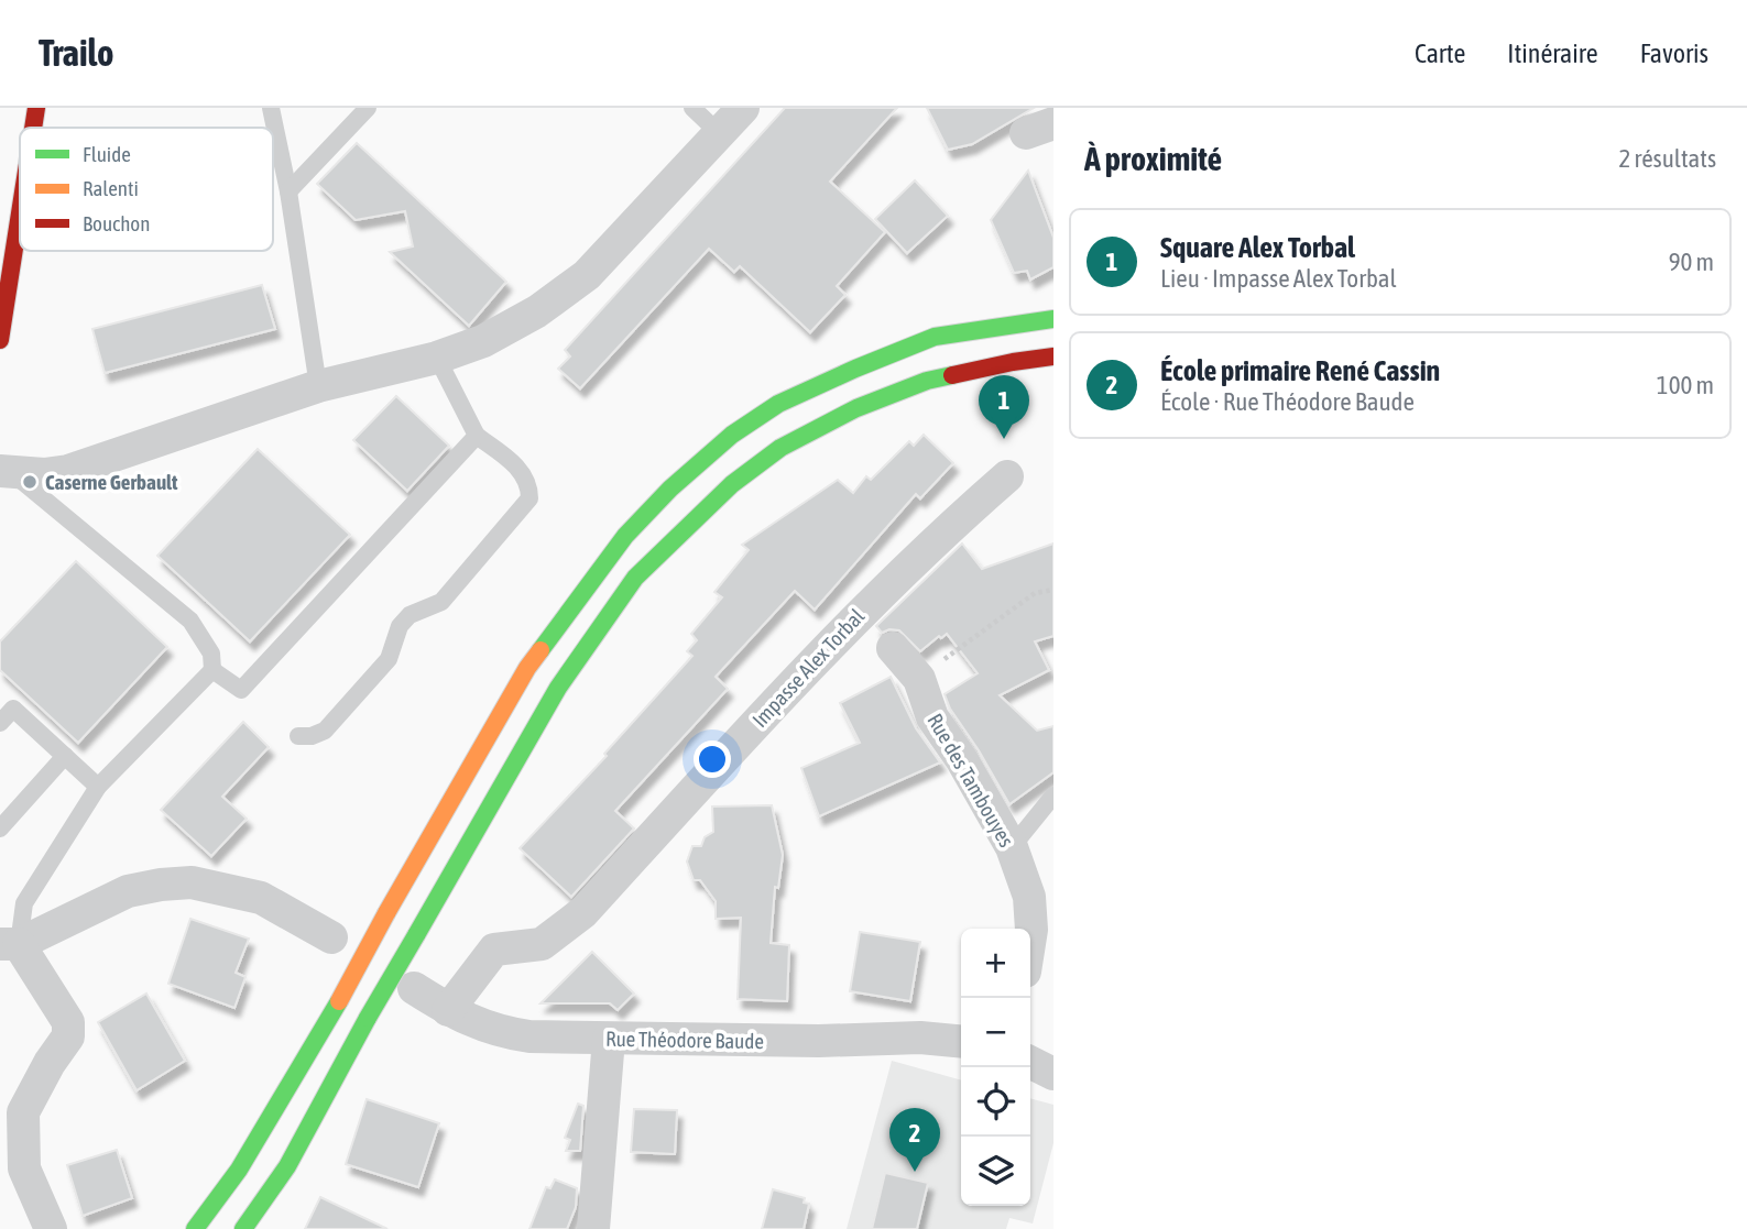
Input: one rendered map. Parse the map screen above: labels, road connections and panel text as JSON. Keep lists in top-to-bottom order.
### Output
{
  "streets": {
    "street": ["Impasse Alex Torbal", "Rue des Tambouyes", "Rue Théodore Baude"]
  },
  "crossings": [
    ["Impasse Alex Torbal", "Rue Théodore Baude"]
  ],
  "places": ["Caserne Gerbault"],
  "legend": ["Fluide", "Ralenti", "Bouchon"],
  "page": {
    "header": "Trailo",
    "nav": ["Carte", "Itinéraire", "Favoris"],
    "heading": ["À proximité", "2 résultats"],
    "list": [
      {
        "mark": "1",
        "name": "Square Alex Torbal",
        "note": "Lieu · Impasse Alex Torbal",
        "value": "90 m"
      },
      {
        "mark": "2",
        "name": "École primaire René Cassin",
        "note": "École · Rue Théodore Baude",
        "value": "100 m"
      }
    ],
    "pins": ["1", "2"],
    "map_buttons": ["+", "−"]
  }
}
